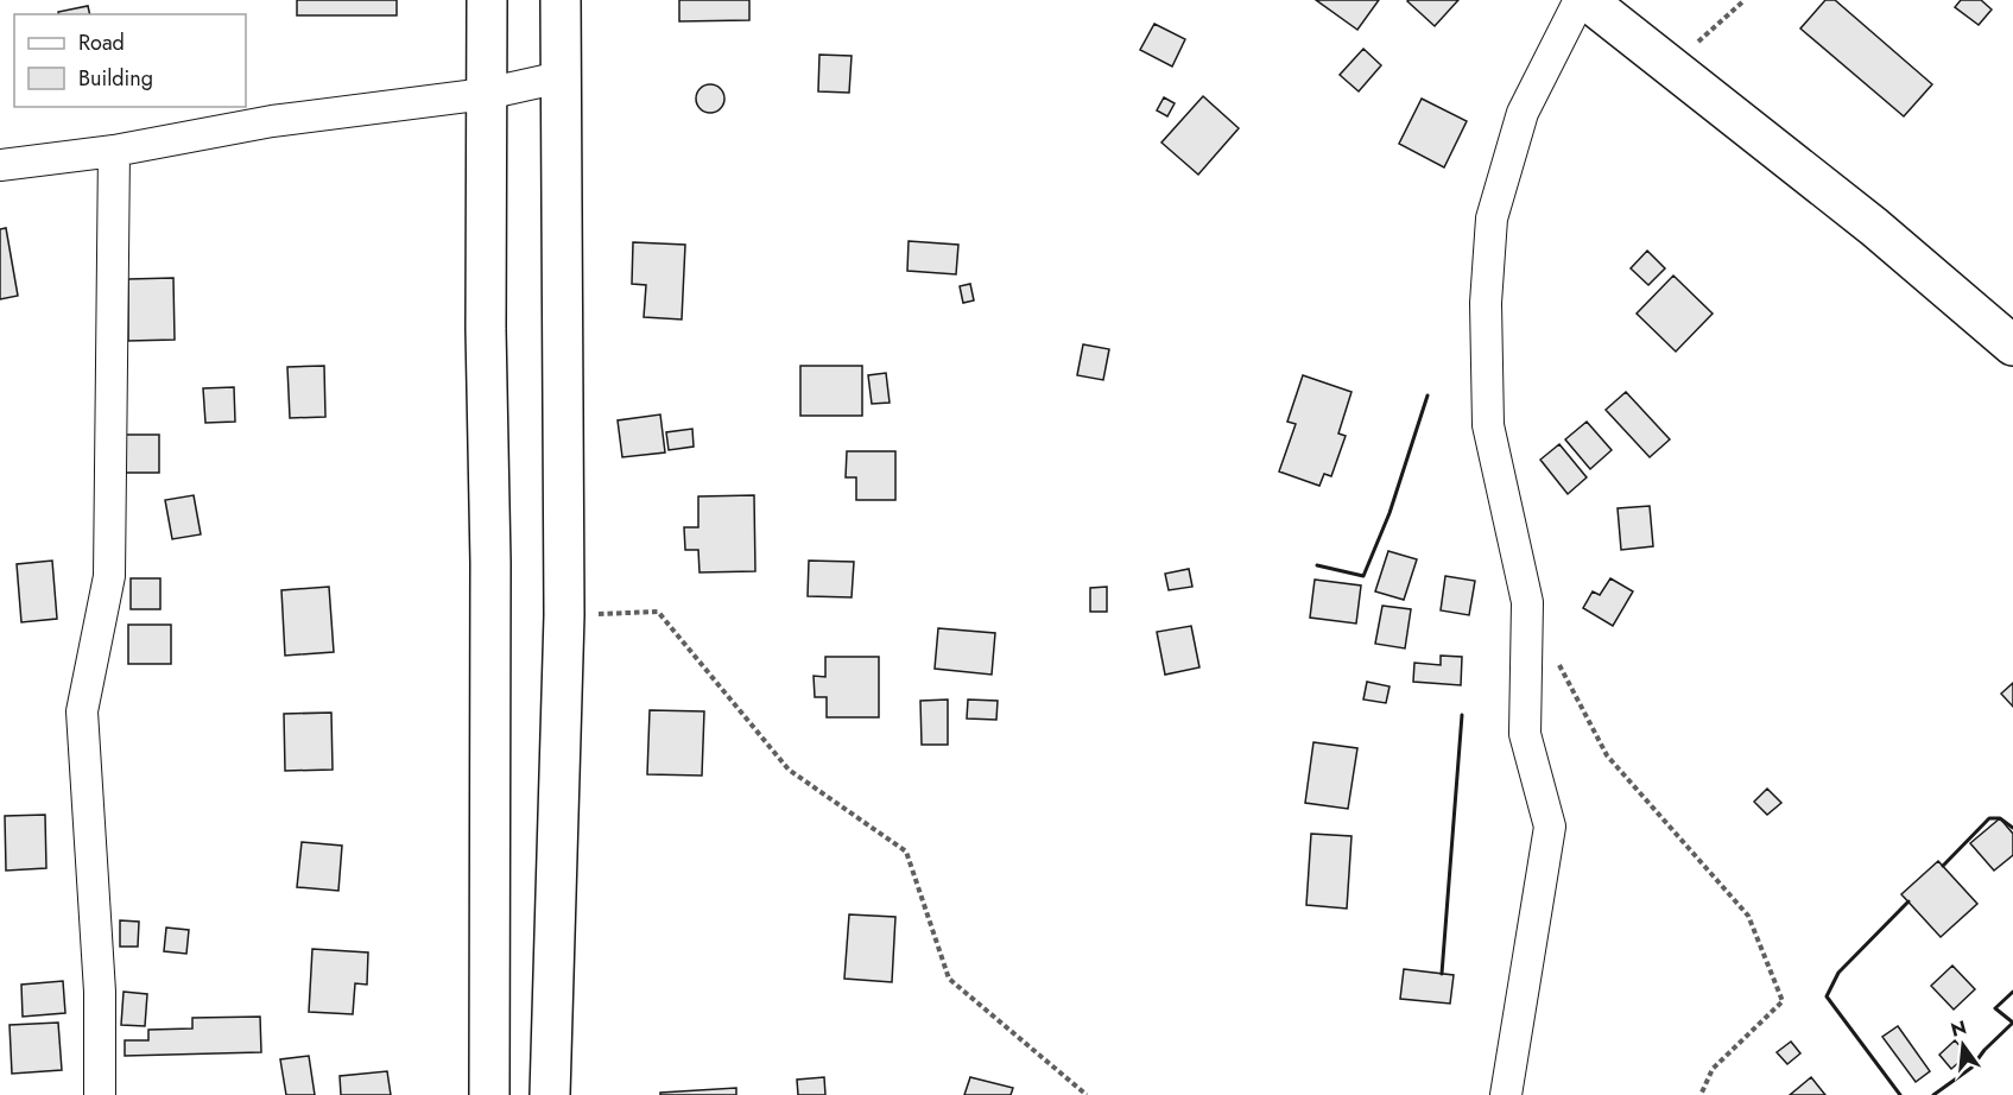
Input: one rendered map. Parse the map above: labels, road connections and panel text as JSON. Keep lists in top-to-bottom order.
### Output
{
  "legend": ["Road", "Building"],
  "north": "top"
}
